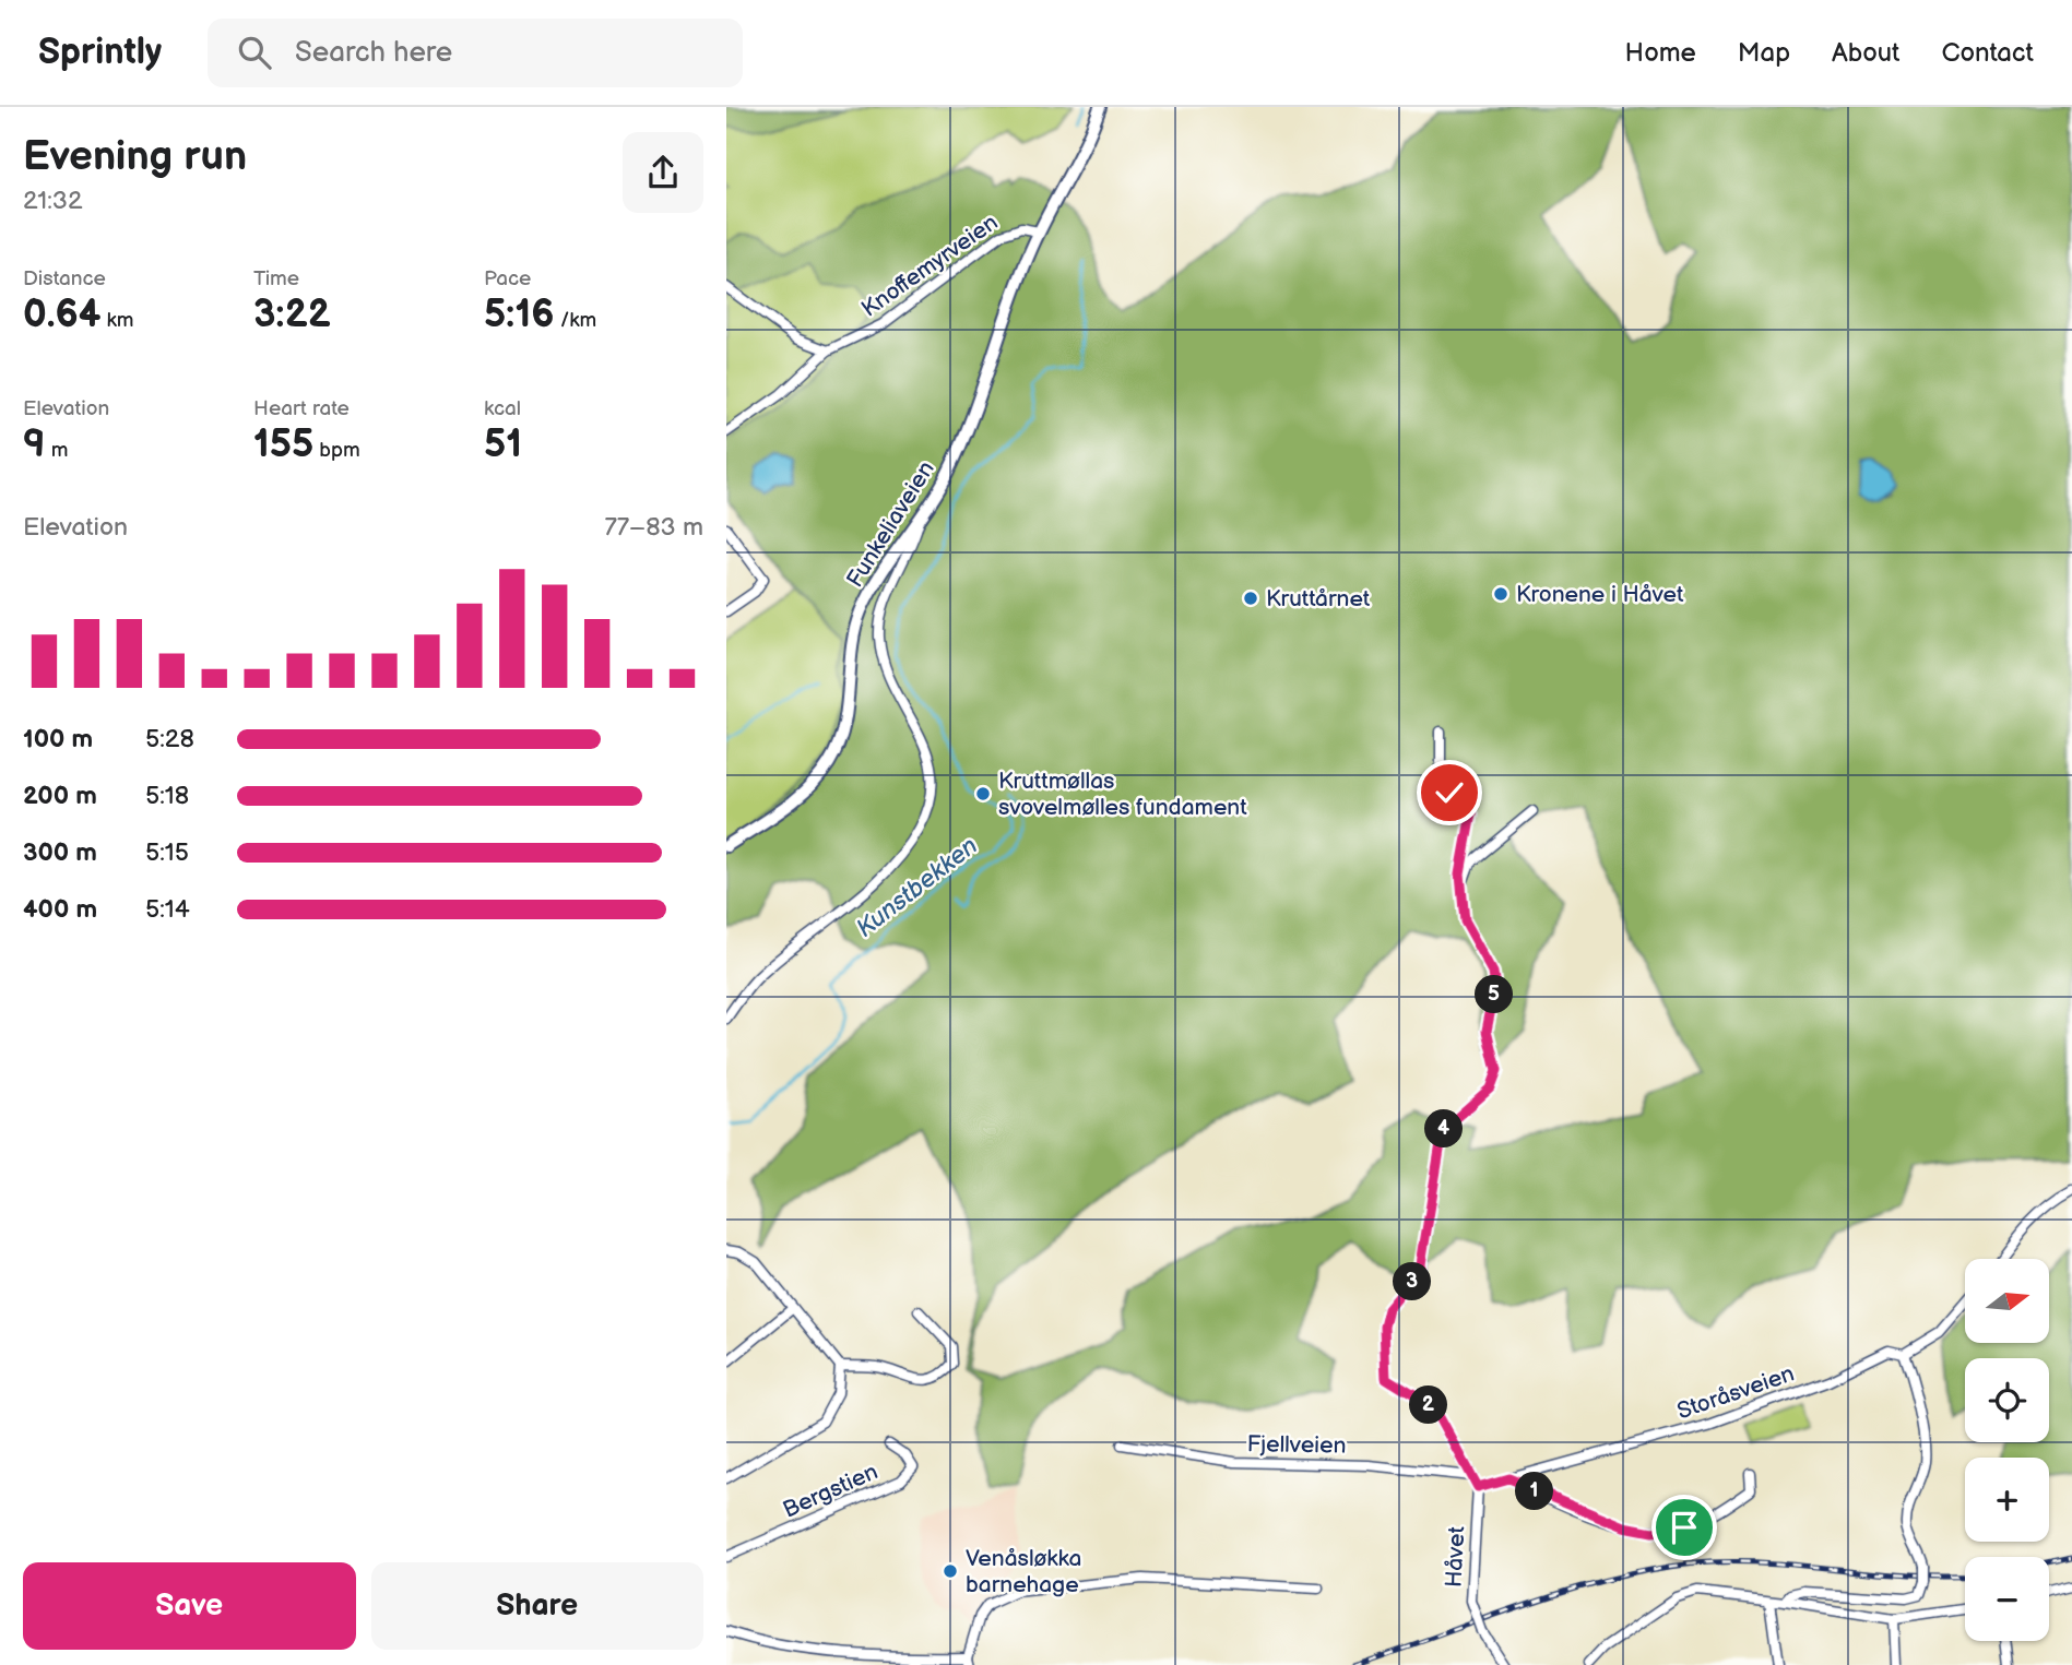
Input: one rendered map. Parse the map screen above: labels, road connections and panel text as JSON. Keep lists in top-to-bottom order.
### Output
{
  "streets": {
    "street": [
      "Knoffemyrveien",
      "Funkeliaveien",
      "Storåsveien",
      "Fjellveien",
      "Bergstien",
      "Håvet"
    ]
  },
  "crossings": [
    ["Knoffemyrveien", "Funkeliaveien"],
    ["Storåsveien", "Håvet"],
    ["Fjellveien", "Håvet"]
  ],
  "water": ["Kunstbekken"],
  "places": [
    "Kronene i Håvet",
    "Kruttårnet",
    "Kruttmøllas svovelmølles fundament",
    "Venåsløkka barnehage"
  ],
  "north": "right",
  "page": {
    "header": "Sprintly",
    "search": "Search here",
    "nav": [
      "Home",
      "Map",
      "About",
      "Contact"
    ],
    "heading": ["Evening run", "21:32"],
    "stats": [
      ["Distance", "0.64 km"],
      ["Time", "3:22"],
      ["Pace", "5:16 /km"],
      ["Elevation", "9 m"],
      ["Heart rate", "155 bpm"],
      ["kcal", "51"]
    ],
    "chart": ["Elevation", "77–83 m"],
    "list": [
      {
        "name": "100 m",
        "note": "5:28"
      },
      {
        "name": "200 m",
        "note": "5:18"
      },
      {
        "name": "300 m",
        "note": "5:15"
      },
      {
        "name": "400 m",
        "note": "5:14"
      }
    ],
    "pins": [
      "5",
      "4",
      "3",
      "2",
      "1"
    ],
    "map_buttons": ["+", "−"],
    "buttons": ["Save", "Share"]
  }
}
